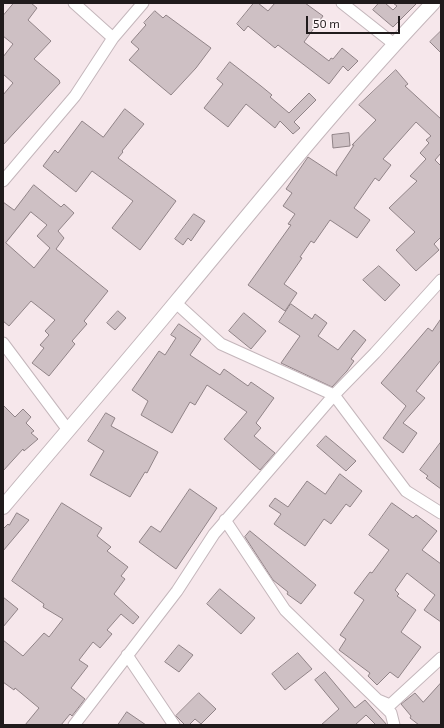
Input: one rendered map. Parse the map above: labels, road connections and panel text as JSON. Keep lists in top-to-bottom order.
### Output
{
  "scale_bar": "50 m"
}
